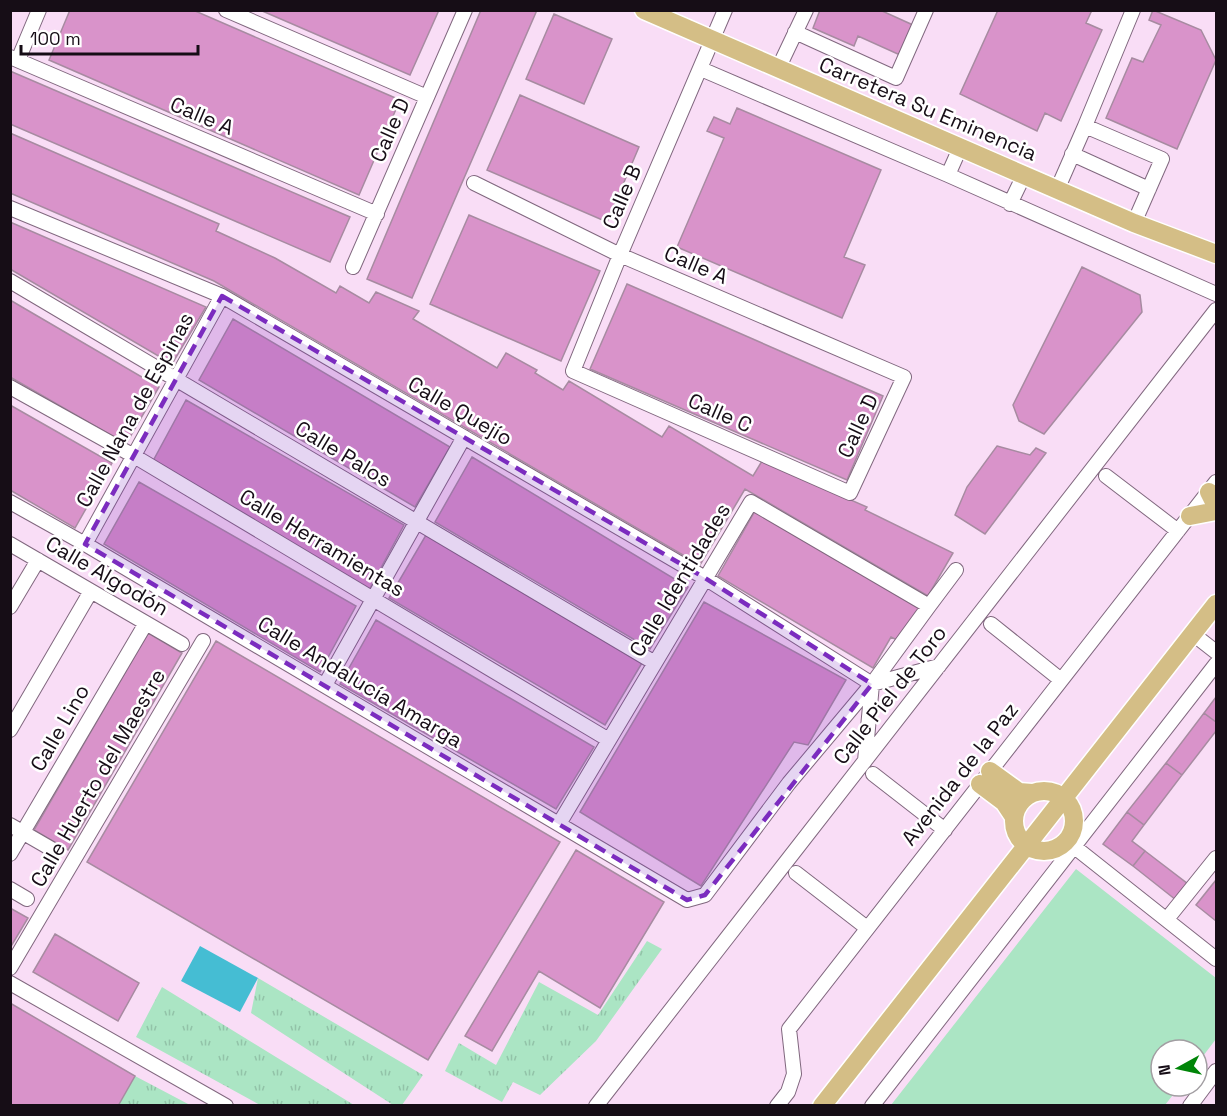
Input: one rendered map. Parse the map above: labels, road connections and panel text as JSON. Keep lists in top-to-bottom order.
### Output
{
  "streets": {
    "main road": ["Carretera Su Eminencia"],
    "street": [
      "Calle A",
      "Calle D",
      "Calle B",
      "Calle Nana de Espinas",
      "Calle Quejío",
      "Calle C",
      "Calle Palos",
      "Calle Herramientas",
      "Calle Algodón",
      "Calle Identidades",
      "Calle Andalucía Amarga",
      "Calle Piel de Toro",
      "Calle Lino",
      "Avenida de la Paz",
      "Calle Huerto del Maestre"
    ]
  },
  "crossings": [
    ["Carretera Su Eminencia", "Calle B"],
    ["Calle A", "Calle D"],
    ["Calle A", "Calle B"],
    ["Calle D", "Calle C"],
    ["Calle B", "Calle C"],
    ["Calle Nana de Espinas", "Calle Quejío"],
    ["Calle Nana de Espinas", "Calle Palos"],
    ["Calle Nana de Espinas", "Calle Herramientas"],
    ["Calle Nana de Espinas", "Calle Andalucía Amarga"],
    ["Calle Quejío", "Calle Identidades"],
    ["Calle Quejío", "Calle Piel de Toro"],
    ["Calle Palos", "Calle Identidades"],
    ["Calle Herramientas", "Calle Identidades"],
    ["Calle Algodón", "Calle Lino"],
    ["Calle Identidades", "Calle Andalucía Amarga"],
    ["Calle Identidades", "Calle Piel de Toro"],
    ["Calle Andalucía Amarga", "Calle Piel de Toro"]
  ],
  "scale_bar": "100 m",
  "north": "left"
}
